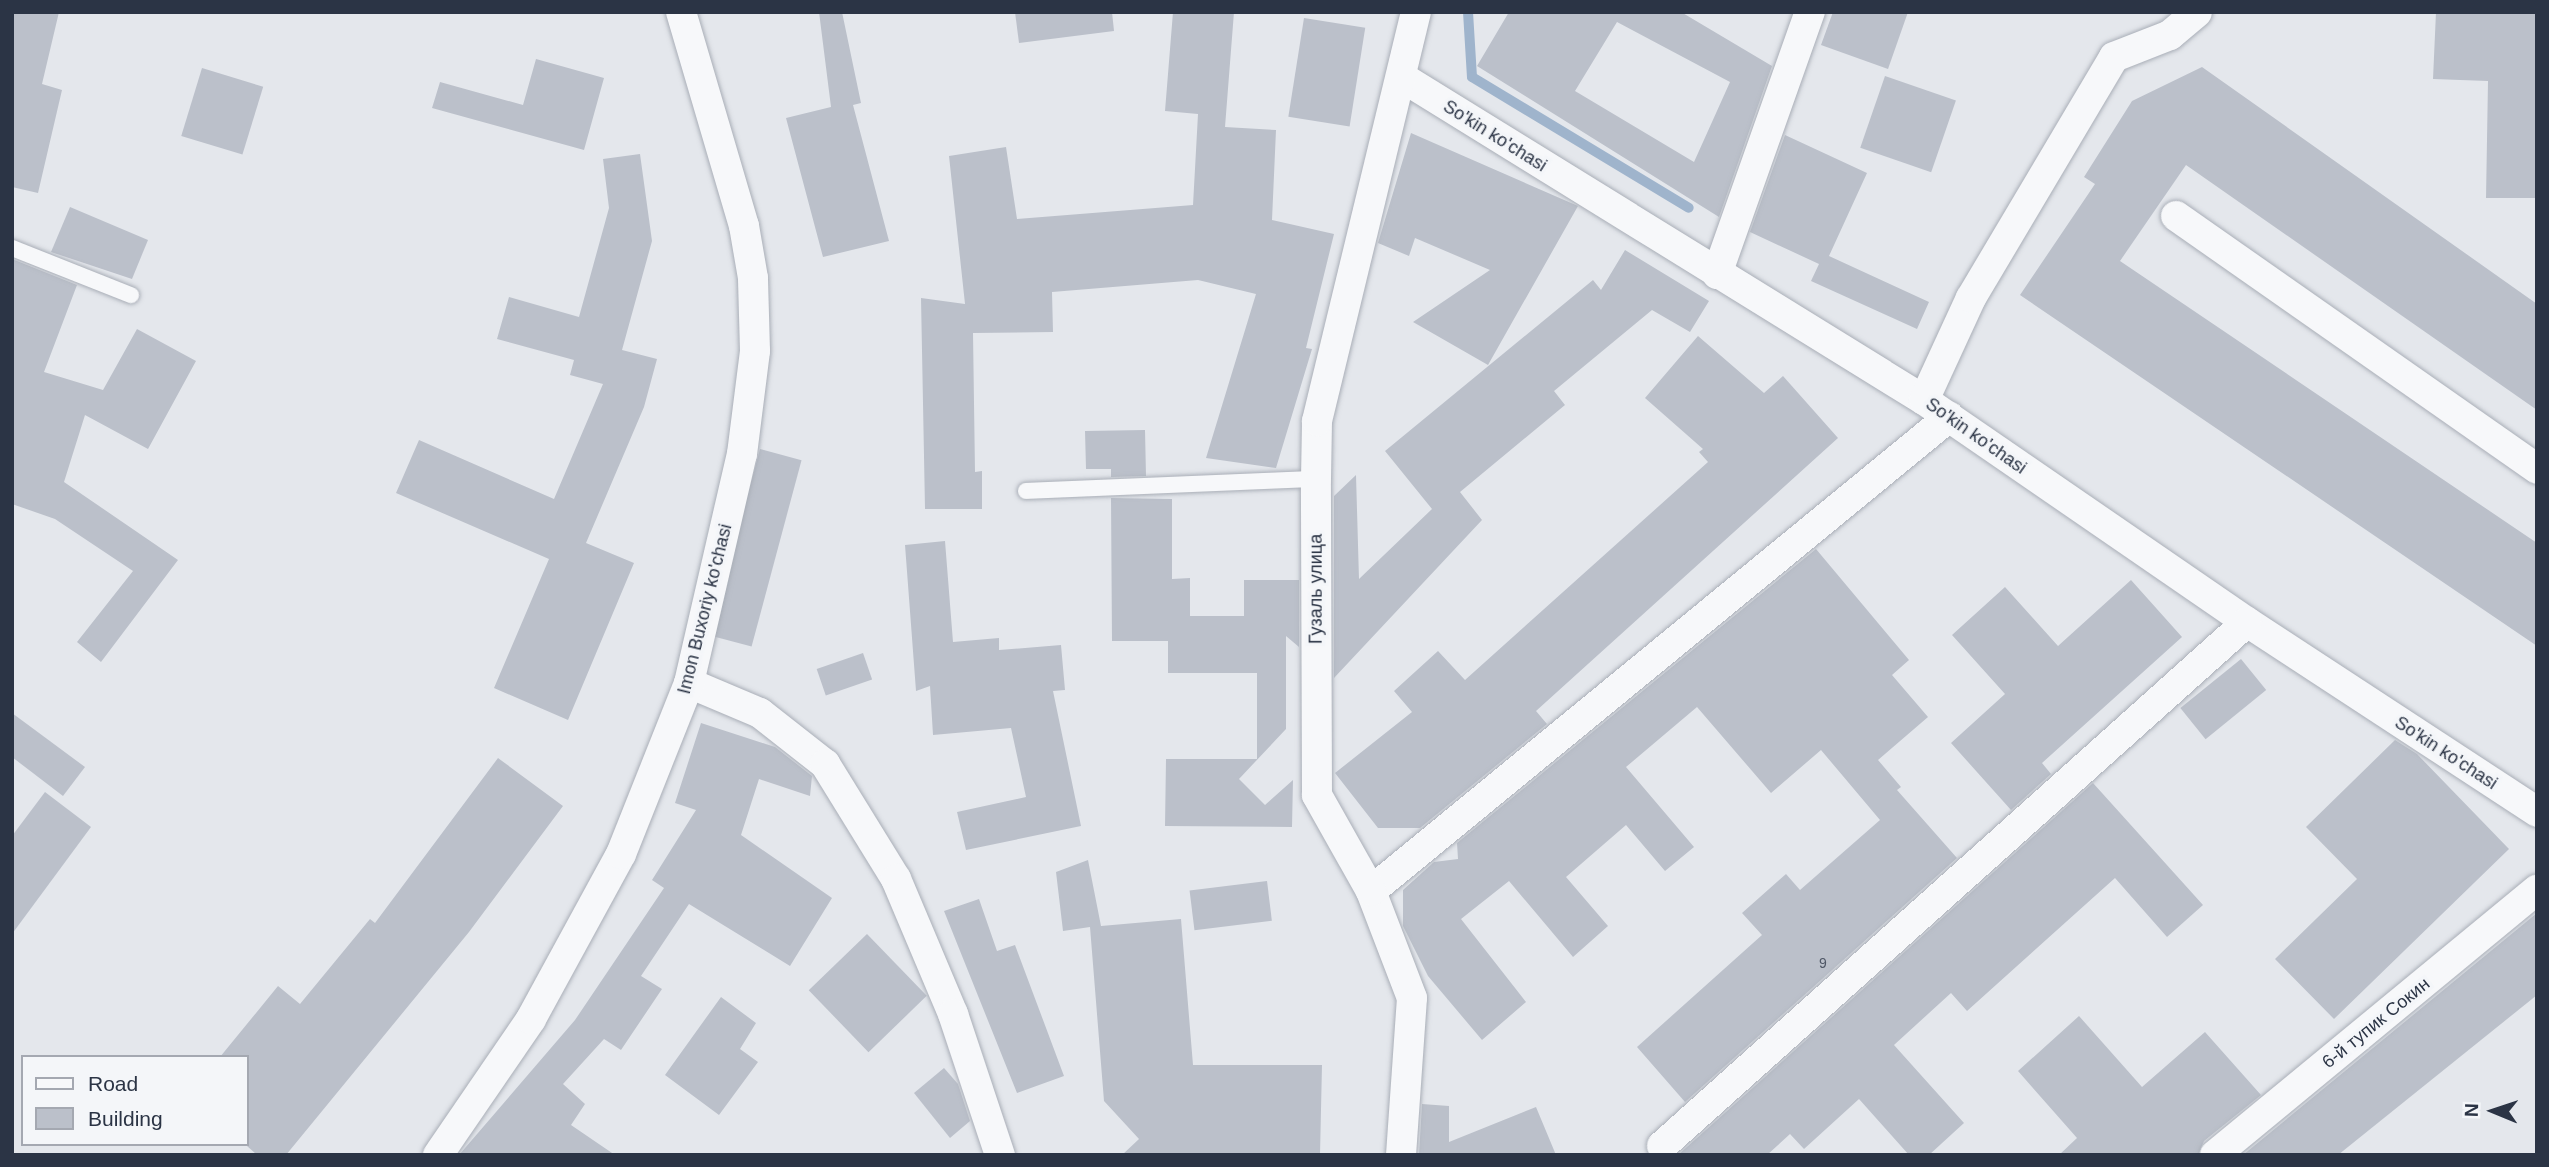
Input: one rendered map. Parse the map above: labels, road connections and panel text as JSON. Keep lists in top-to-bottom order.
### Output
{
  "streets": {
    "street": [
      "So'kin ko'chasi",
      "Гузаль улица",
      "Imon Buxoriy ko'chasi",
      "6-й тупик Сокин"
    ]
  },
  "crossings": [
    ["So'kin ko'chasi", "Гузаль улица"]
  ],
  "house_numbers": ["9"],
  "legend": ["Road", "Building"],
  "north": "left"
}
